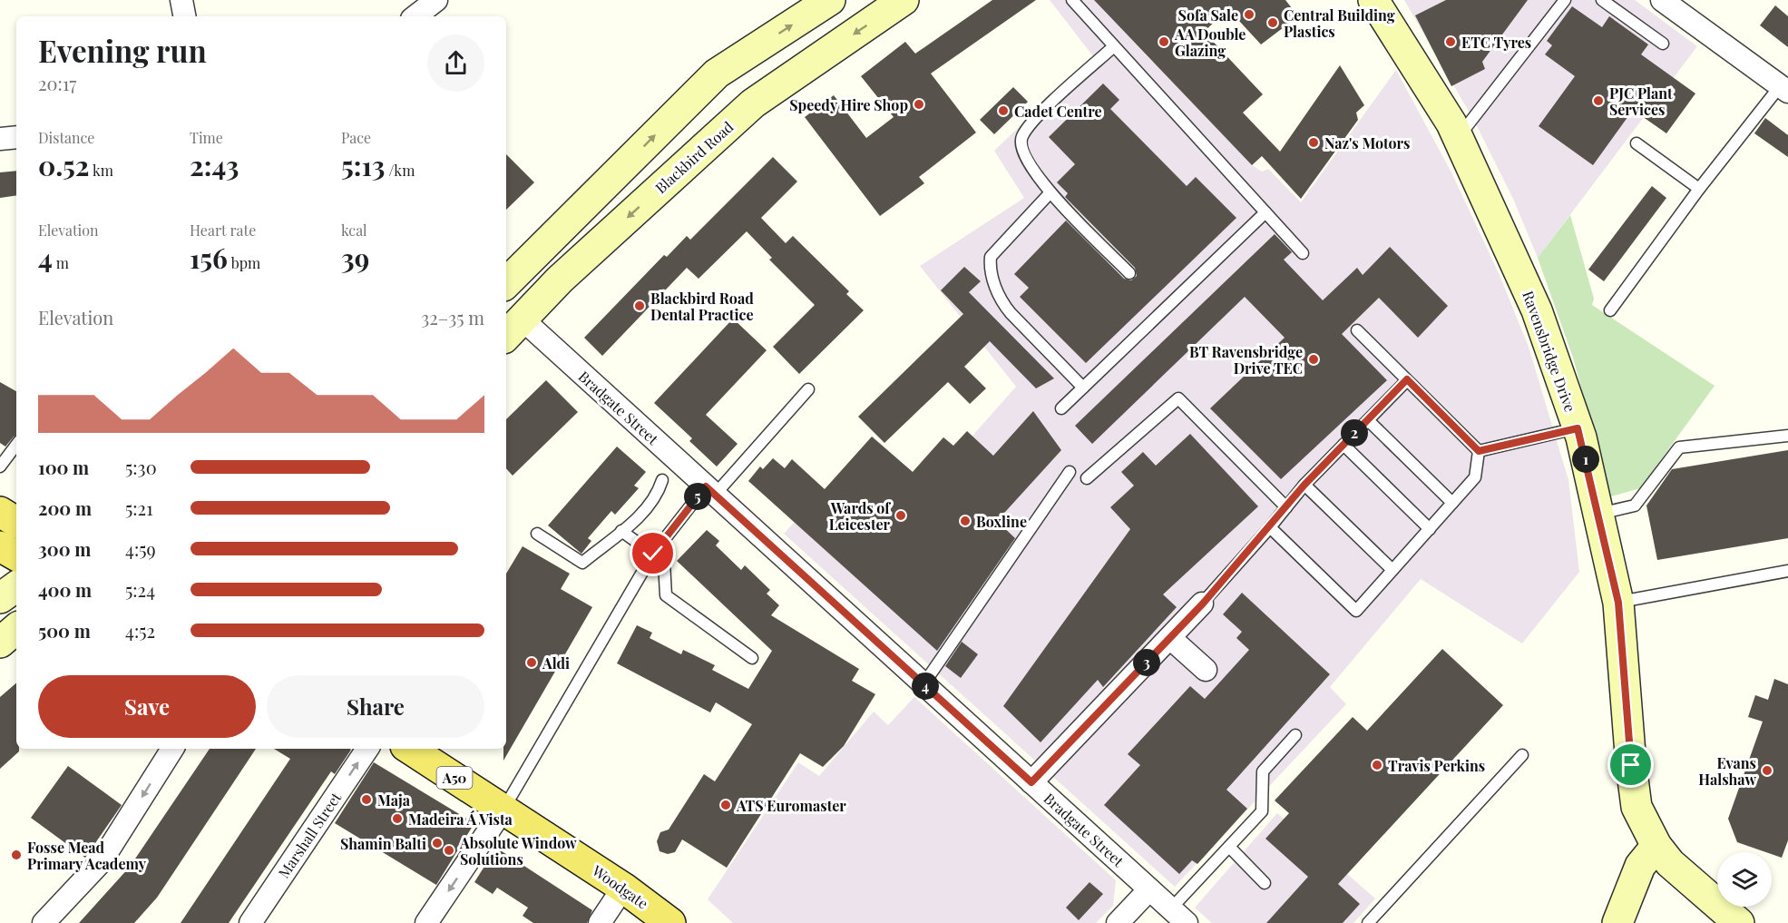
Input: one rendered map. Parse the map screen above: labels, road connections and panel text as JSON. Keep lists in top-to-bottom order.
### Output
{
  "streets": {
    "main road": ["A50", "Woodgate"],
    "street": [
      "Blackbird Road",
      "Ravensbridge Drive",
      "Bradgate Street",
      "Marshall Street"
    ]
  },
  "crossings": [
    ["Blackbird Road", "Bradgate Street"]
  ],
  "places": [
    "Sofa Sale",
    "Central Building Plastics",
    "AA Double Glazing",
    "ETC Tyres",
    "PJC Plant Services",
    "Speedy Hire Shop",
    "Cadet Centre",
    "Naz's Motors",
    "Blackbird Road Dental Practice",
    "BT Ravensbridge Drive TEC",
    "Wards of Leicester",
    "Boxline",
    "Aldi",
    "Travis Perkins",
    "Evans Halshaw",
    "Maja",
    "ATS Euromaster",
    "Madeira Á Vista",
    "Shamin Balti",
    "Absolute Window Solutions",
    "Fosse Mead Primary Academy"
  ],
  "page": {
    "heading": ["Evening run", "20:17"],
    "stats": [
      ["Distance", "0.52 km"],
      ["Time", "2:43"],
      ["Pace", "5:13 /km"],
      ["Elevation", "4 m"],
      ["Heart rate", "156 bpm"],
      ["kcal", "39"]
    ],
    "chart": ["Elevation", "32–35 m"],
    "pins": [
      "2",
      "1",
      "5",
      "3",
      "4"
    ],
    "list": [
      {
        "name": "100 m",
        "note": "5:30"
      },
      {
        "name": "200 m",
        "note": "5:21"
      },
      {
        "name": "300 m",
        "note": "4:59"
      },
      {
        "name": "400 m",
        "note": "5:24"
      },
      {
        "name": "500 m",
        "note": "4:52"
      }
    ],
    "buttons": ["Save", "Share"]
  }
}
